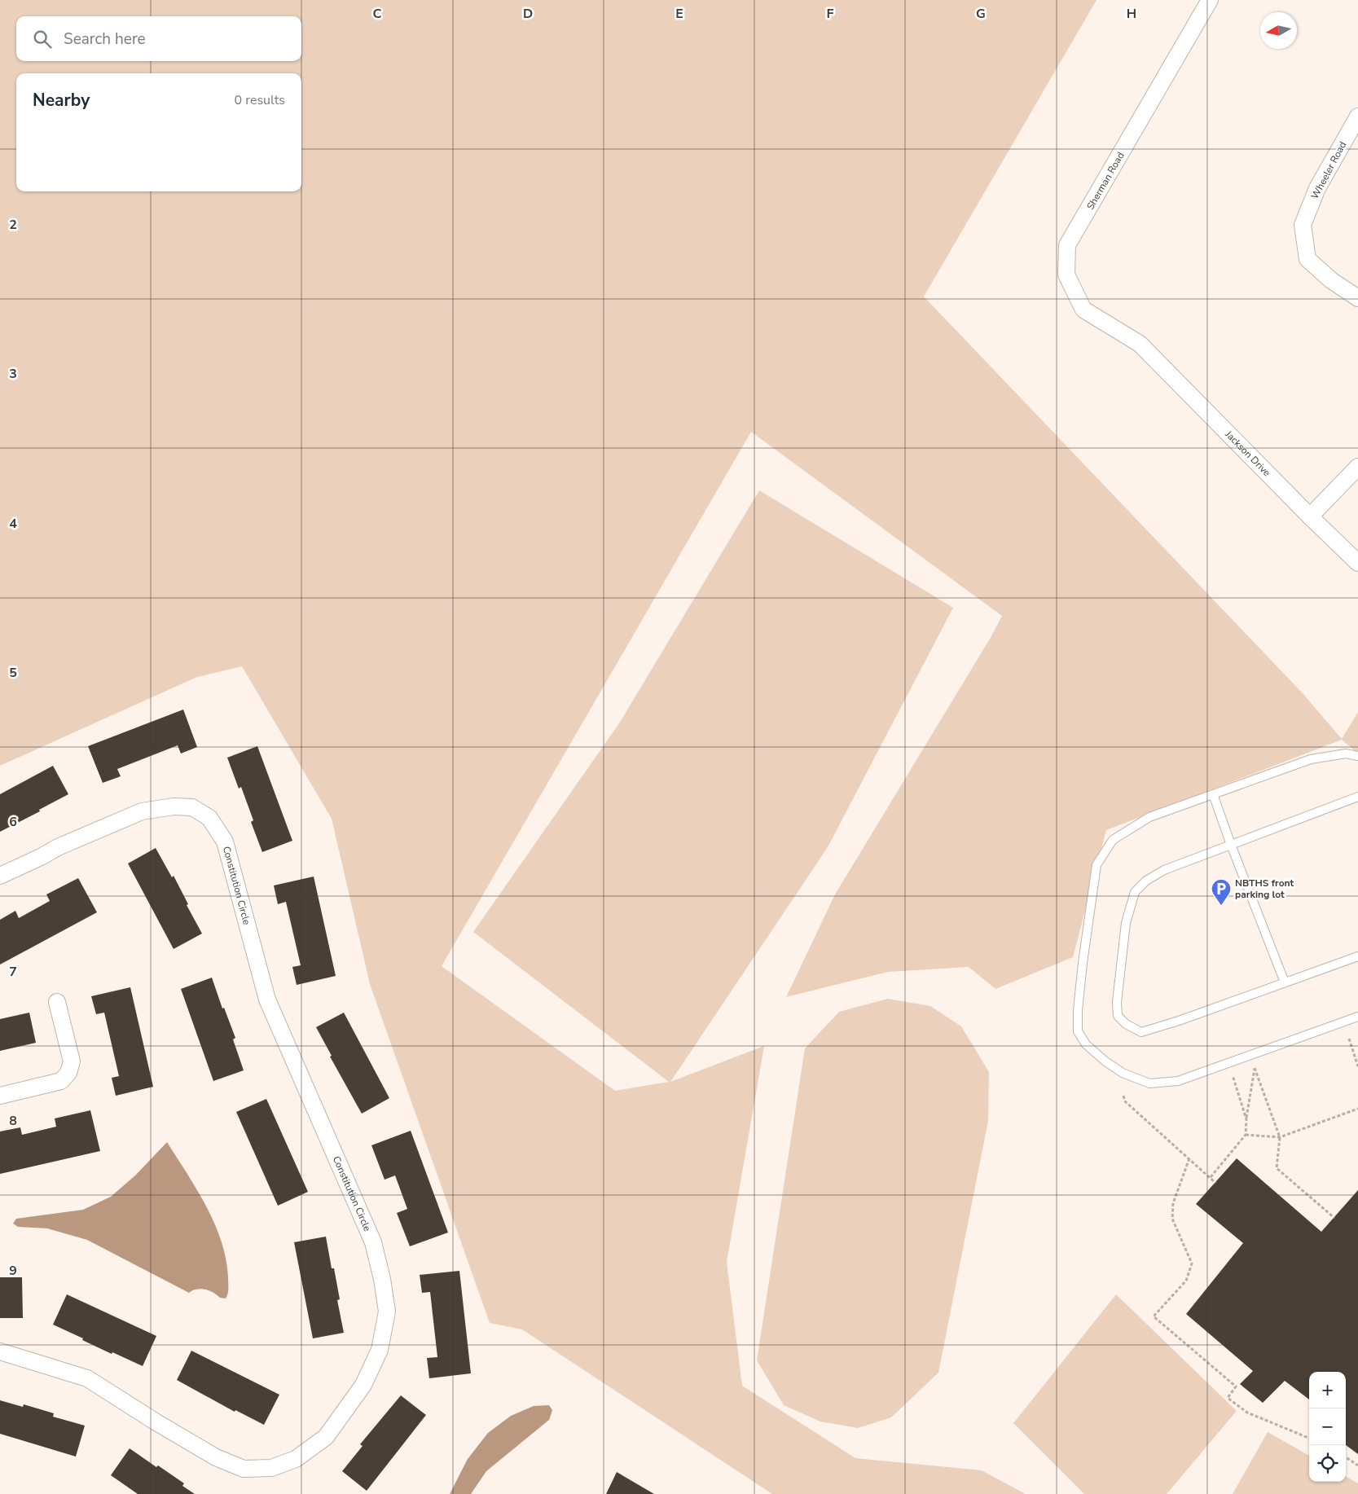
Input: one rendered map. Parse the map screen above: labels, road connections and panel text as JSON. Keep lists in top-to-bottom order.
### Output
{
  "streets": {
    "street": [
      "Wheeler Road",
      "Sherman Road",
      "Jackson Drive",
      "Constitution Circle"
    ]
  },
  "crossings": [
    ["Sherman Road", "Jackson Drive"]
  ],
  "places": {
    "parking": ["NBTHS front parking lot"]
  },
  "north": "left",
  "page": {
    "search": "Search here",
    "heading": ["Nearby", "0 results"],
    "map_buttons": ["+", "−"]
  },
  "grid": {
    "columns": [
      "C",
      "D",
      "E",
      "F",
      "G",
      "H"
    ],
    "rows": [
      "2",
      "3",
      "4",
      "5",
      "6",
      "7",
      "8",
      "9"
    ]
  }
}
